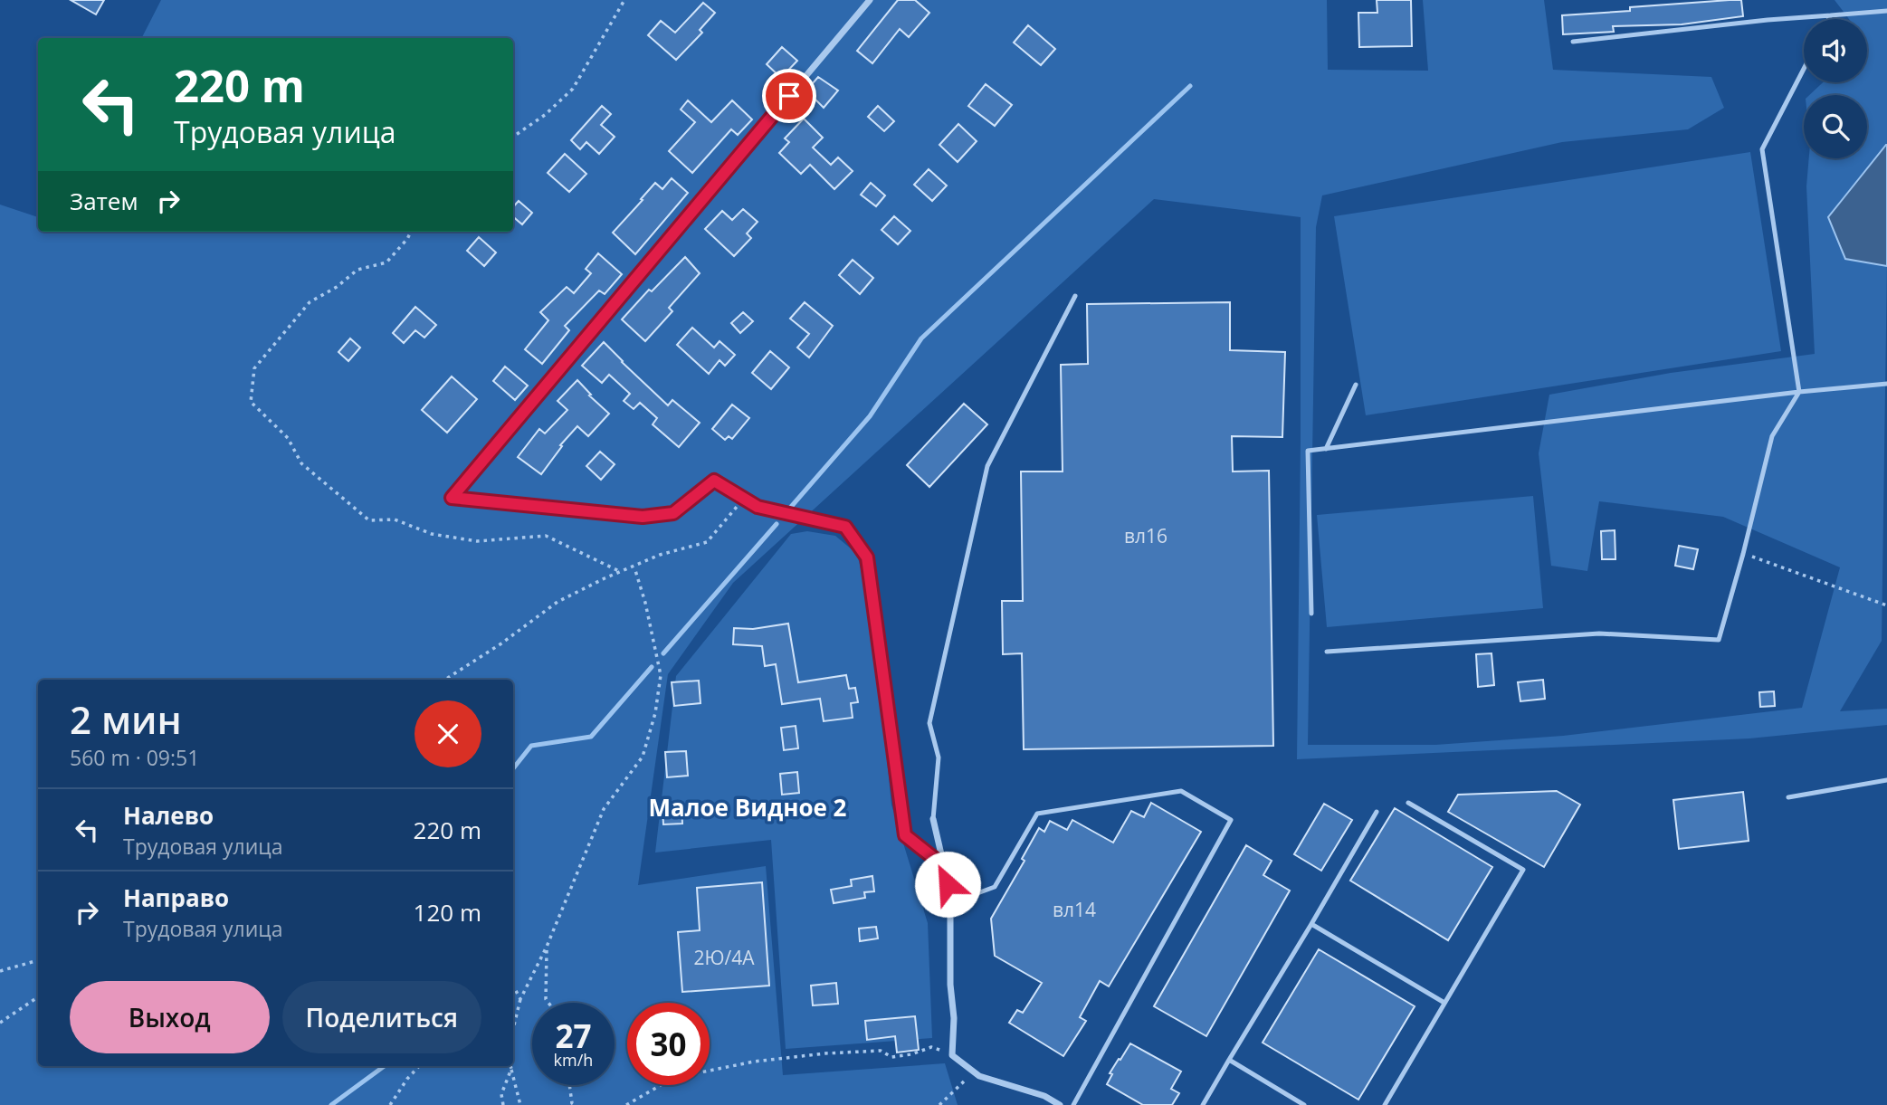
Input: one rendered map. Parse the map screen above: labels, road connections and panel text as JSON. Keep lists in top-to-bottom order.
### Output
{
  "districts": ["Малое Видное 2"],
  "house_numbers": ["вл16", "вл14", "2Ю/4А"],
  "page": {
    "turn": ["220 m", "Трудовая улица"],
    "then": "Затем",
    "heading": ["2 мин", "560 m · 09:51"],
    "list": [
      {
        "name": "Налево",
        "note": "Трудовая улица",
        "value": "220 m"
      },
      {
        "name": "Направо",
        "note": "Трудовая улица",
        "value": "120 m"
      }
    ],
    "buttons": ["Выход", "Поделиться"],
    "speed": "27 km/h",
    "limit": "30"
  }
}
